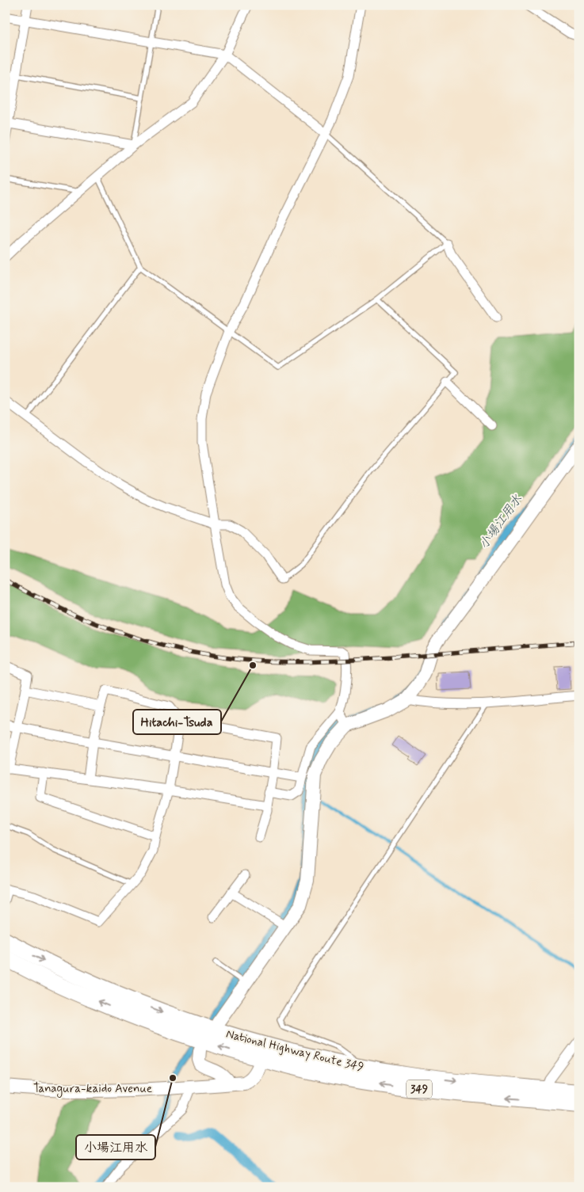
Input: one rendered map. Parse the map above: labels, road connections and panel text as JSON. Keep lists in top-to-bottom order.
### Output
{
  "streets": {
    "highway": ["National Highway Route 349", "349"],
    "street": ["Tanagura-kaido Avenue"]
  },
  "crossings": [
    ["National Highway Route 349", "Tanagura-kaido Avenue"]
  ],
  "water": ["小場江用水"],
  "places": ["Hitachi-Tsuda", "小場江用水"]
}
